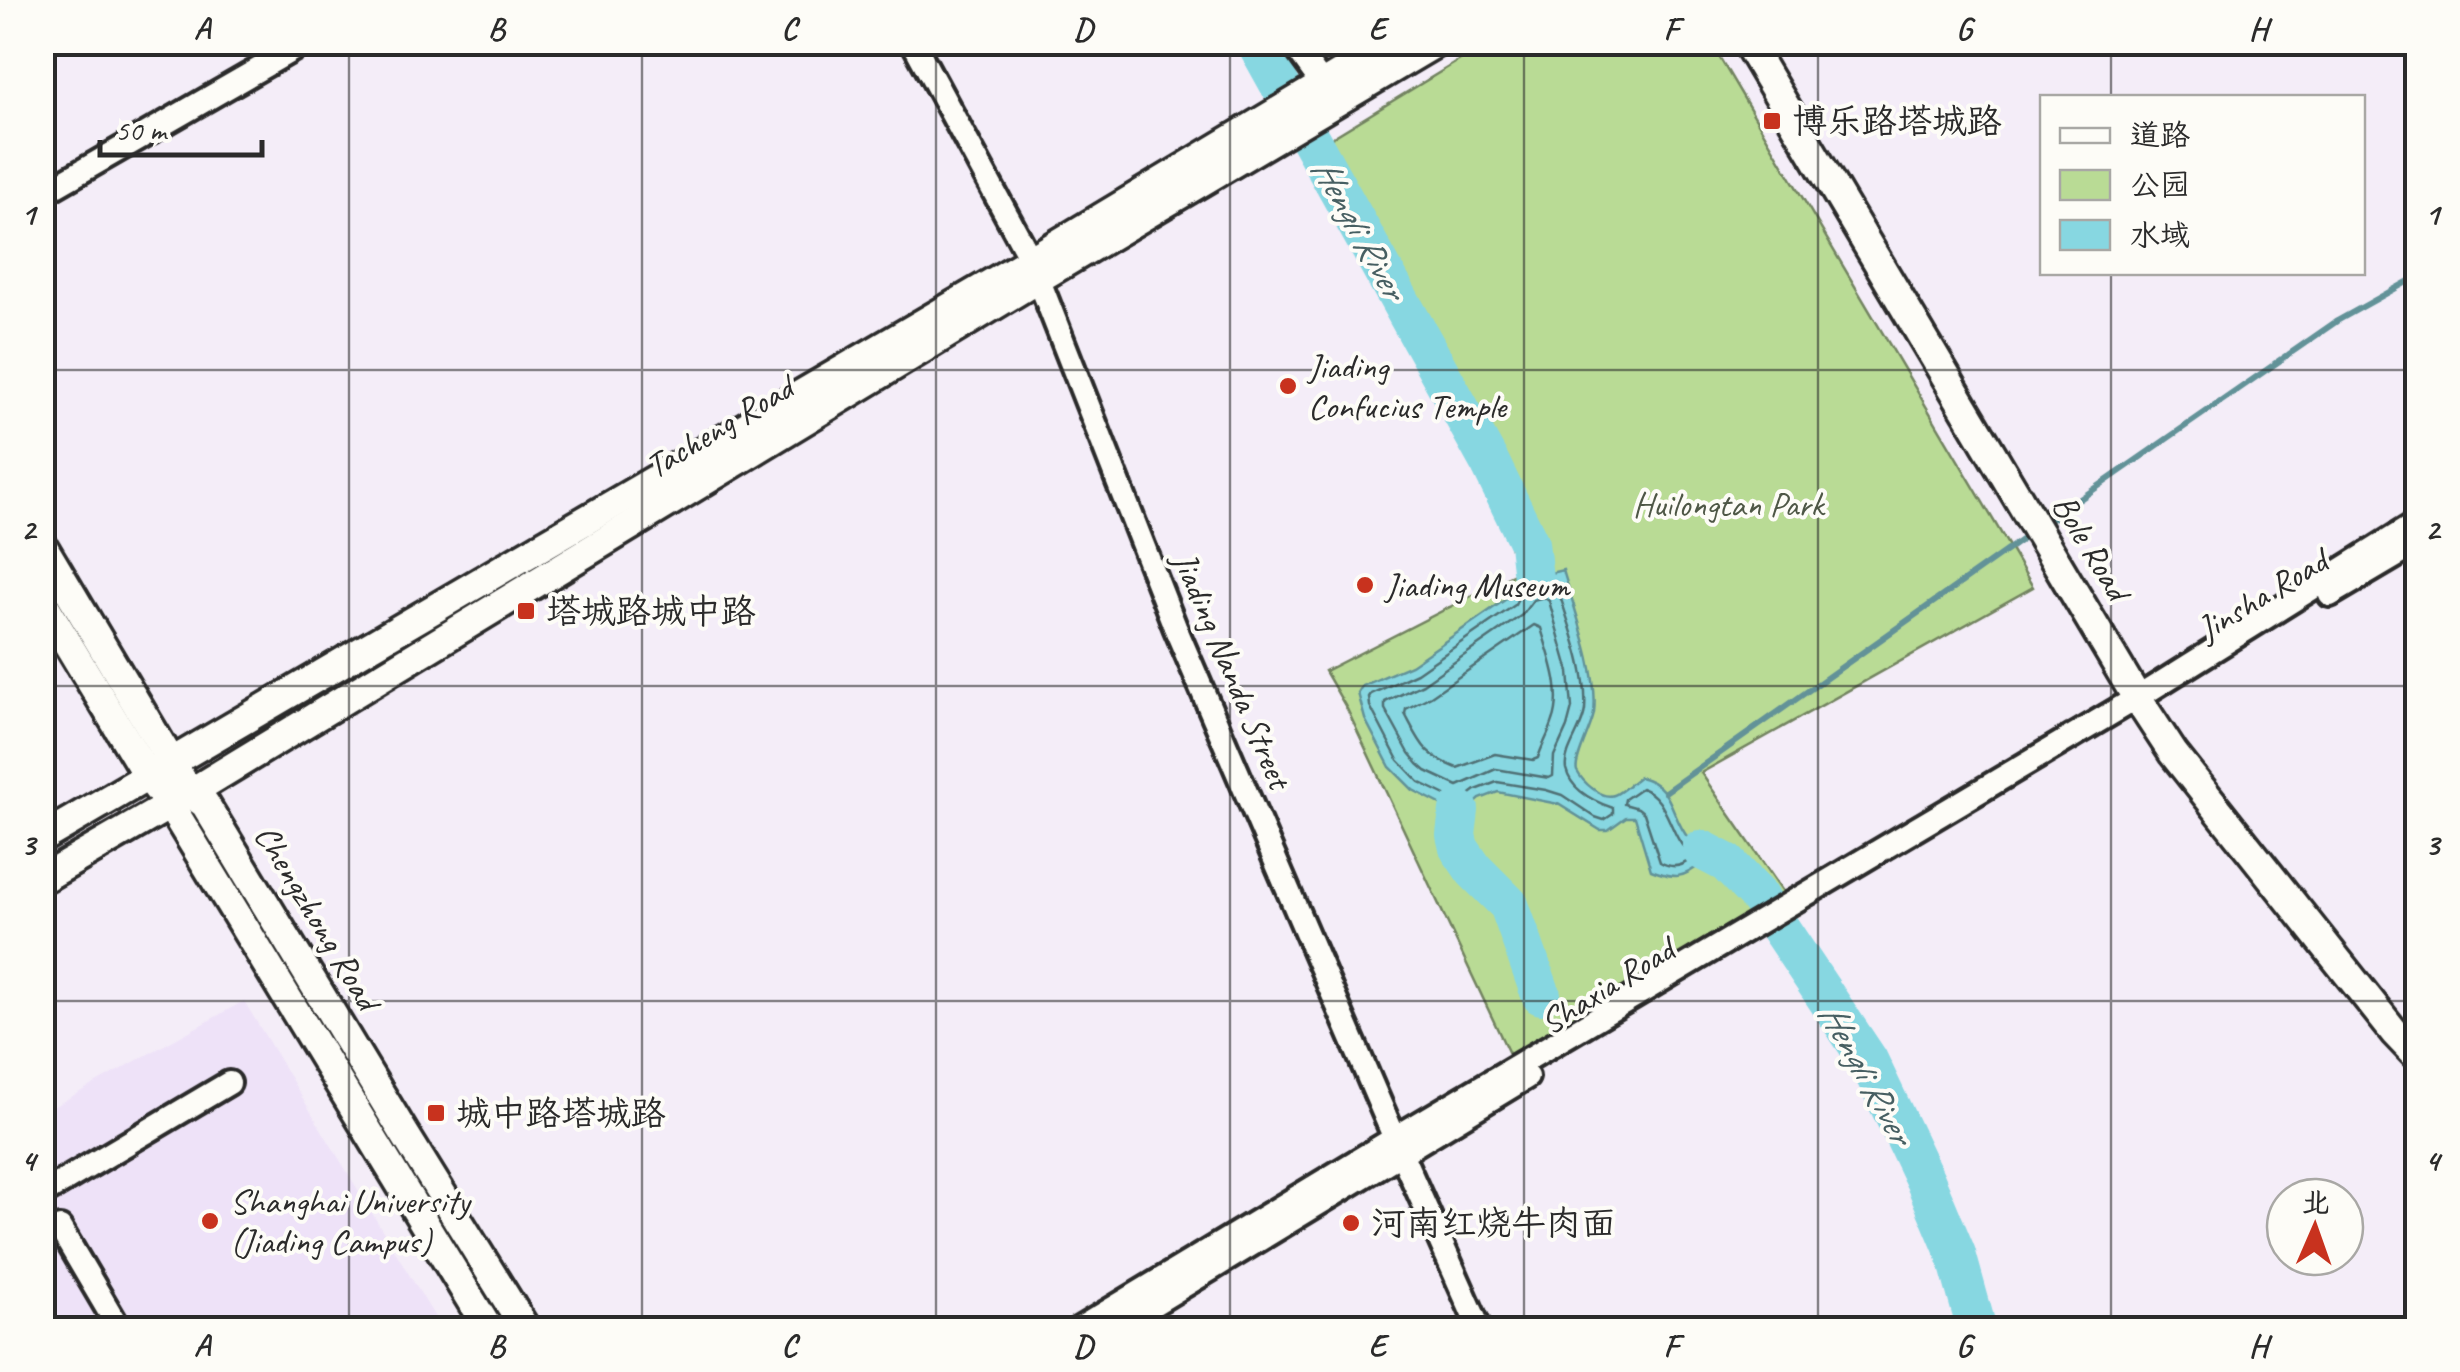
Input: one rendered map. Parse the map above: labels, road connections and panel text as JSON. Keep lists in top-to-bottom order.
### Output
{
  "streets": {
    "main road": ["Tacheng Road", "Bole Road", "Chengzhong Road"],
    "street": ["Jinsha Road", "Jiading Nanda Street", "Shaxia Road"]
  },
  "crossings": [
    ["Tacheng Road", "Jiading Nanda Street"],
    ["Tacheng Road", "Chengzhong Road"],
    ["Bole Road", "Jinsha Road"],
    ["Bole Road", "Shaxia Road"],
    ["Jinsha Road", "Shaxia Road"],
    ["Jiading Nanda Street", "Shaxia Road"]
  ],
  "water": ["Hengli River"],
  "parks": ["Huilongtan Park"],
  "places": {
    "transit": ["博乐路塔城路", "塔城路城中路", "城中路塔城路"],
    "other": [
      "Jiading Confucius Temple",
      "Jiading Museum",
      "Shanghai University (Jiading Campus)",
      "河南红烧牛肉面"
    ]
  },
  "legend": ["道路", "公园", "水域"],
  "scale_bar": "50 m",
  "north": "top",
  "grid": {
    "columns": [
      "A",
      "B",
      "C",
      "D",
      "E",
      "F",
      "G",
      "H"
    ],
    "rows": [
      "1",
      "2",
      "3",
      "4"
    ]
  }
}
